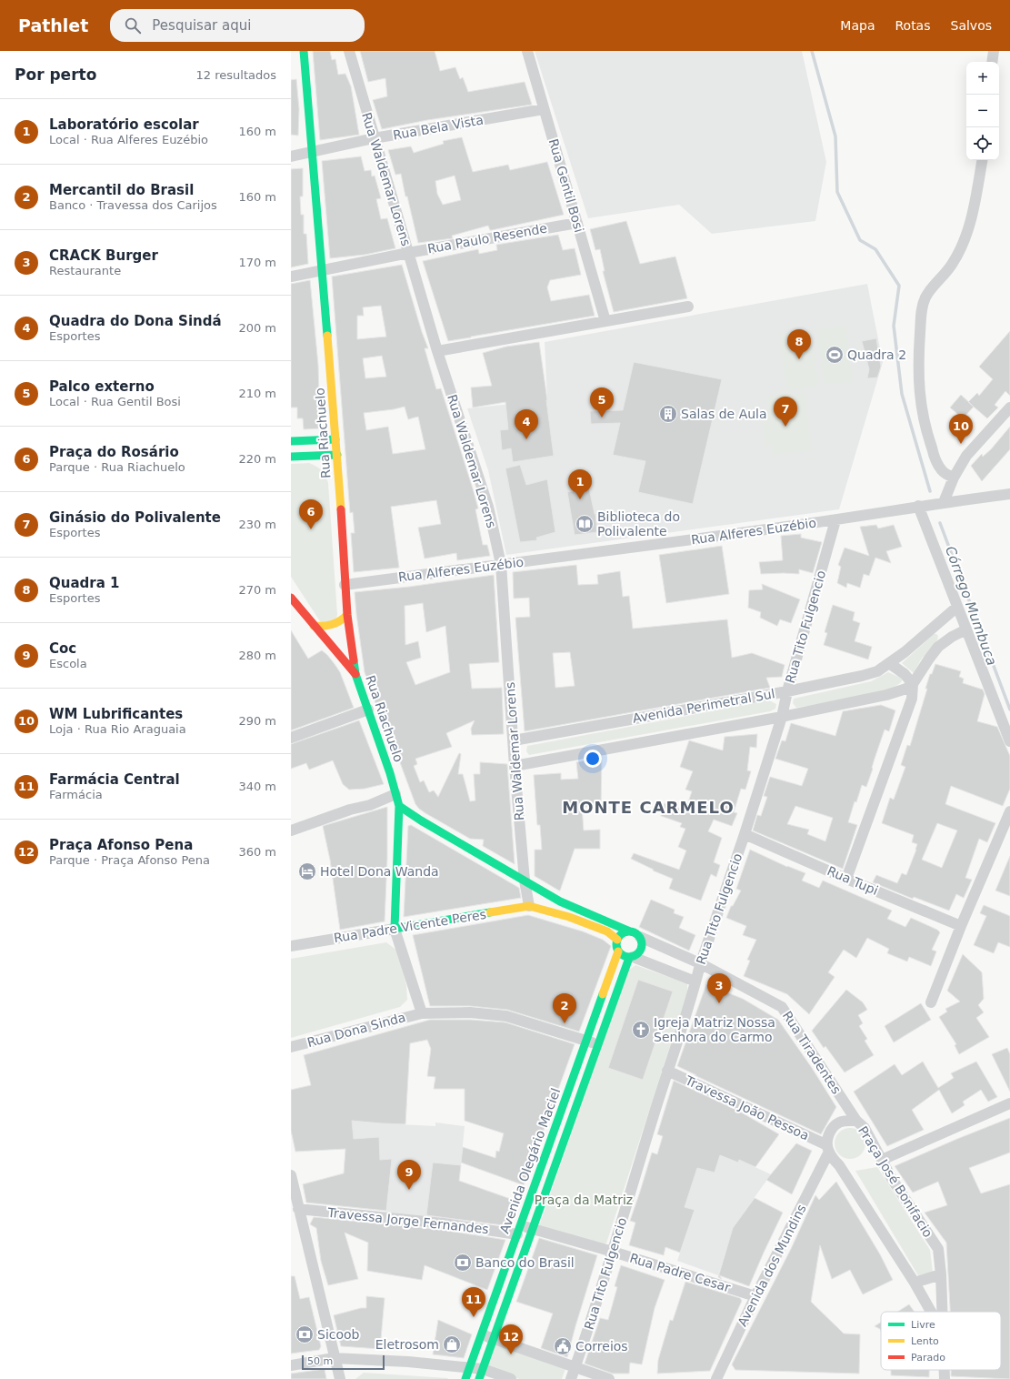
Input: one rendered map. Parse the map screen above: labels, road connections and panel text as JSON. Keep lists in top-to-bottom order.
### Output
{
  "streets": {
    "main road": ["Rua Riachuelo", "Rua Padre Vicente Peres", "Avenida Olegário Maciel"],
    "street": [
      "Rua Bela Vista",
      "Rua Waldemar Lorens",
      "Rua Gentil Bosi",
      "Rua Paulo Resende",
      "Rua Alferes Euzébio",
      "Rua Tito Fulgencio",
      "Avenida Perimetral Sul",
      "Rua Tupi",
      "Rua Dona Sinda",
      "Rua Tiradentes",
      "Travessa João Pessoa",
      "Praça José Bonifacio",
      "Travessa Jorge Fernandes",
      "Avenida dos Mundins",
      "Rua Padre Cesar"
    ]
  },
  "crossings": [
    ["Rua Bela Vista", "Rua Waldemar Lorens"],
    ["Rua Bela Vista", "Rua Gentil Bosi"],
    ["Rua Bela Vista", "Rua Riachuelo"],
    ["Rua Waldemar Lorens", "Rua Paulo Resende"],
    ["Rua Waldemar Lorens", "Rua Alferes Euzébio"],
    ["Rua Waldemar Lorens", "Avenida Perimetral Sul"],
    ["Rua Waldemar Lorens", "Rua Padre Vicente Peres"],
    ["Rua Gentil Bosi", "Rua Paulo Resende"],
    ["Rua Paulo Resende", "Rua Riachuelo"],
    ["Rua Riachuelo", "Rua Alferes Euzébio"],
    ["Rua Riachuelo", "Rua Padre Vicente Peres"],
    ["Rua Alferes Euzébio", "Rua Tito Fulgencio"],
    ["Rua Tito Fulgencio", "Avenida Perimetral Sul"],
    ["Rua Tito Fulgencio", "Rua Tupi"],
    ["Rua Tito Fulgencio", "Rua Tiradentes"],
    ["Rua Tito Fulgencio", "Travessa João Pessoa"],
    ["Rua Tito Fulgencio", "Rua Padre Cesar"],
    ["Rua Dona Sinda", "Avenida Olegário Maciel"],
    ["Rua Tiradentes", "Avenida Olegário Maciel"],
    ["Rua Tiradentes", "Praça José Bonifacio"],
    ["Travessa João Pessoa", "Praça José Bonifacio"],
    ["Travessa João Pessoa", "Avenida dos Mundins"],
    ["Avenida Olegário Maciel", "Travessa Jorge Fernandes"],
    ["Avenida Olegário Maciel", "Rua Padre Cesar"],
    ["Praça José Bonifacio", "Avenida dos Mundins"],
    ["Travessa Jorge Fernandes", "Rua Padre Cesar"],
    ["Avenida dos Mundins", "Rua Padre Cesar"]
  ],
  "districts": ["MONTE CARMELO"],
  "water": ["Córrego Mumbuca"],
  "parks": ["Praça da Matriz"],
  "places": {
    "sports": ["Quadra 2"],
    "building": ["Salas de Aula"],
    "library": ["Biblioteca do Polivalente"],
    "hotel": ["Hotel Dona Wanda"],
    "church": ["Igreja Matriz Nossa Senhora do Carmo"],
    "bank": ["Banco do Brasil", "Sicoob"],
    "shop": ["Eletrosom"],
    "public building": ["Correios"]
  },
  "legend": ["Livre", "Lento", "Parado"],
  "scale_bar": "50 m",
  "page": {
    "header": "Pathlet",
    "search": "Pesquisar aqui",
    "nav": ["Mapa", "Rotas", "Salvos"],
    "heading": ["Por perto", "12 resultados"],
    "map_buttons": ["+", "−"],
    "list": [
      {
        "mark": "1",
        "name": "Laboratório escolar",
        "note": "Local · Rua Alferes Euzébio",
        "value": "160 m"
      },
      {
        "mark": "2",
        "name": "Mercantil do Brasil",
        "note": "Banco · Travessa dos Carijos",
        "value": "160 m"
      },
      {
        "mark": "3",
        "name": "CRACK Burger",
        "note": "Restaurante",
        "value": "170 m"
      },
      {
        "mark": "4",
        "name": "Quadra do Dona Sindá",
        "note": "Esportes",
        "value": "200 m"
      },
      {
        "mark": "5",
        "name": "Palco externo",
        "note": "Local · Rua Gentil Bosi",
        "value": "210 m"
      },
      {
        "mark": "6",
        "name": "Praça do Rosário",
        "note": "Parque · Rua Riachuelo",
        "value": "220 m"
      },
      {
        "mark": "7",
        "name": "Ginásio do Polivalente",
        "note": "Esportes",
        "value": "230 m"
      },
      {
        "mark": "8",
        "name": "Quadra 1",
        "note": "Esportes",
        "value": "270 m"
      },
      {
        "mark": "9",
        "name": "Coc",
        "note": "Escola",
        "value": "280 m"
      },
      {
        "mark": "10",
        "name": "WM Lubrificantes",
        "note": "Loja · Rua Rio Araguaia",
        "value": "290 m"
      },
      {
        "mark": "11",
        "name": "Farmácia Central",
        "note": "Farmácia",
        "value": "340 m"
      },
      {
        "mark": "12",
        "name": "Praça Afonso Pena",
        "note": "Parque · Praça Afonso Pena",
        "value": "360 m"
      }
    ],
    "pins": [
      "8",
      "5",
      "7",
      "4",
      "10",
      "1",
      "6",
      "3",
      "2",
      "9",
      "11",
      "12"
    ],
    "scale": "50 m"
  }
}
